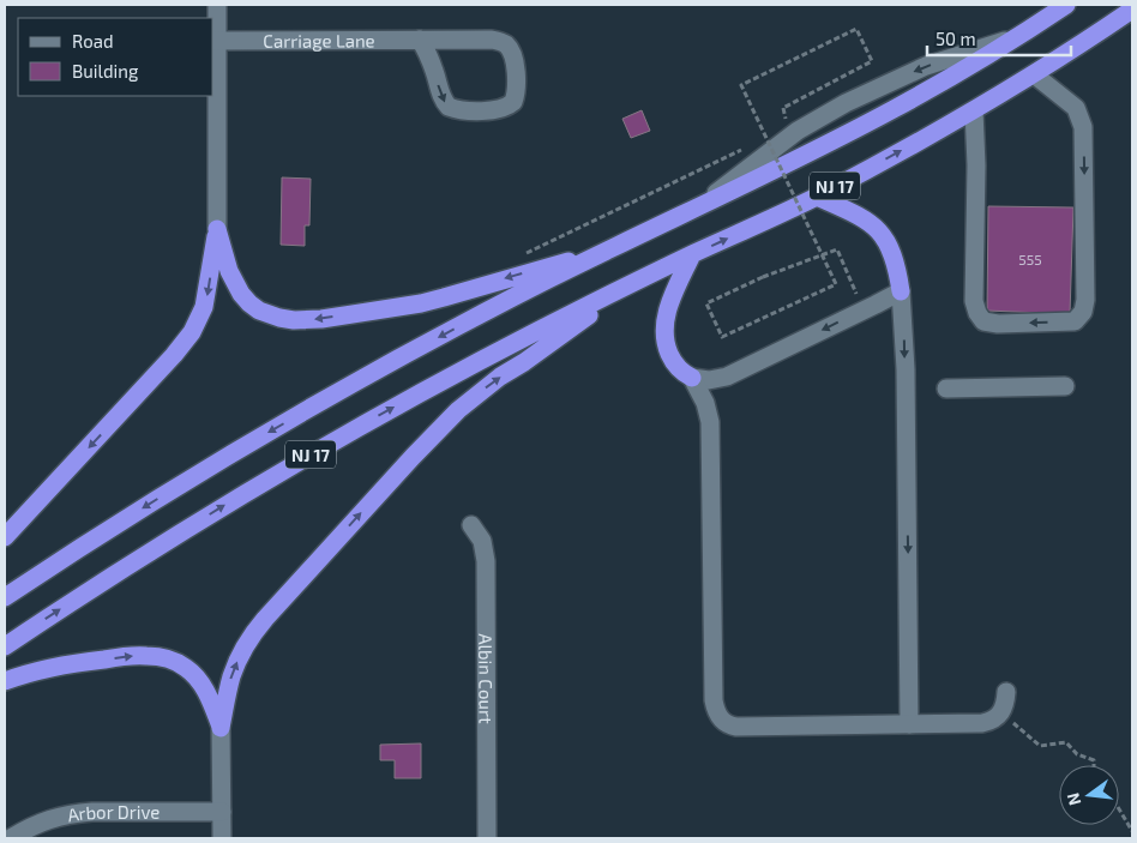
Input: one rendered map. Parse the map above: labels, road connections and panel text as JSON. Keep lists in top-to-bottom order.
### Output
{
  "streets": {
    "highway": ["NJ 17"],
    "street": ["Carriage Lane", "Albin Court", "Arbor Drive"]
  },
  "house_numbers": ["555"],
  "legend": ["Road", "Building"],
  "scale_bar": "50 m",
  "north": "left"
}
